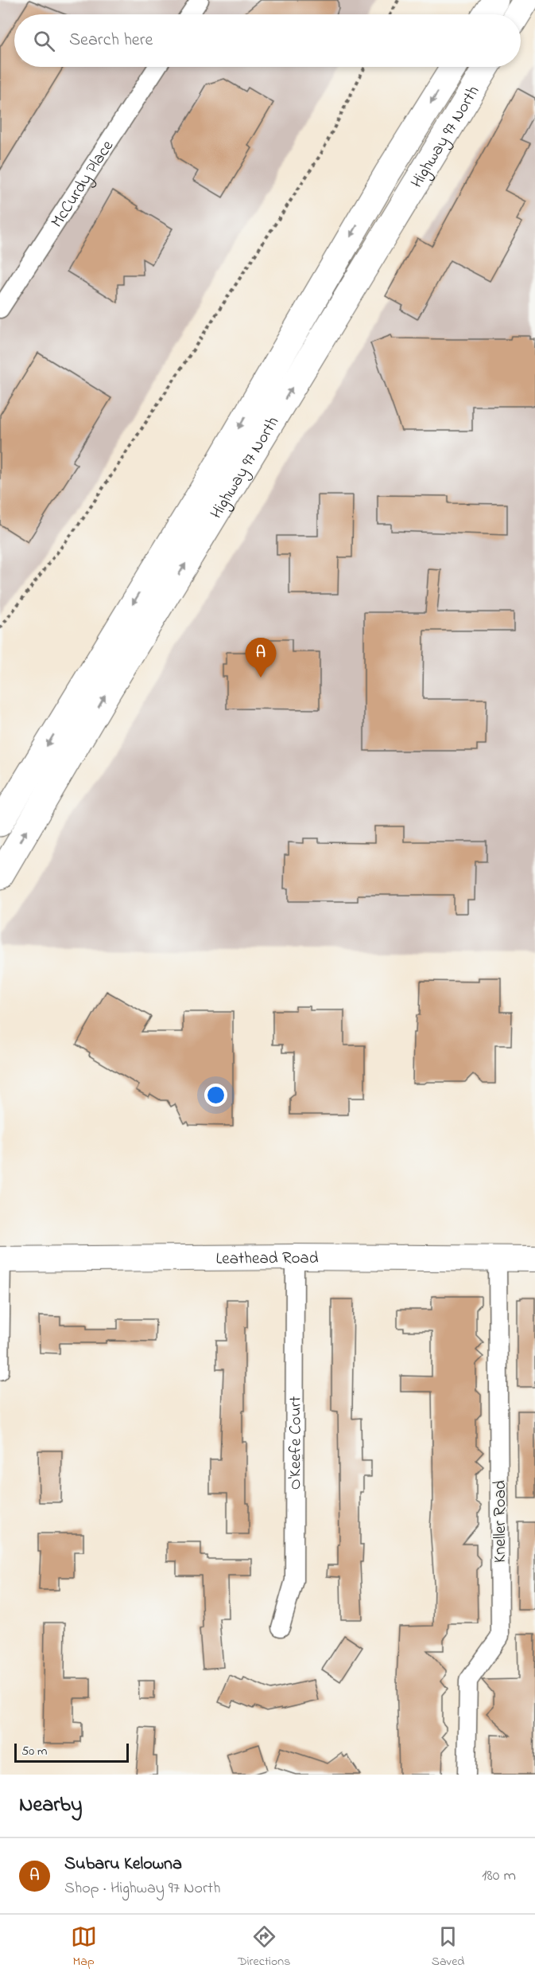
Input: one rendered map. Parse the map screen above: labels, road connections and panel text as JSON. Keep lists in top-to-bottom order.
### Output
{
  "streets": {
    "highway": ["Highway 97 North"],
    "street": [
      "McCurdy Place",
      "Leathead Road",
      "O'Keefe Court",
      "Kneller Road"
    ]
  },
  "crossings": [
    ["Leathead Road", "O'Keefe Court"],
    ["Leathead Road", "Kneller Road"]
  ],
  "scale_bar": "50 m",
  "page": {
    "search": "Search here",
    "pins": "A",
    "scale": "50 m",
    "heading": "Nearby",
    "list": [
      {
        "mark": "A",
        "name": "Subaru Kelowna",
        "note": "Shop · Highway 97 North",
        "value": "180 m"
      }
    ],
    "nav": ["Map", "Directions", "Saved"]
  }
}
